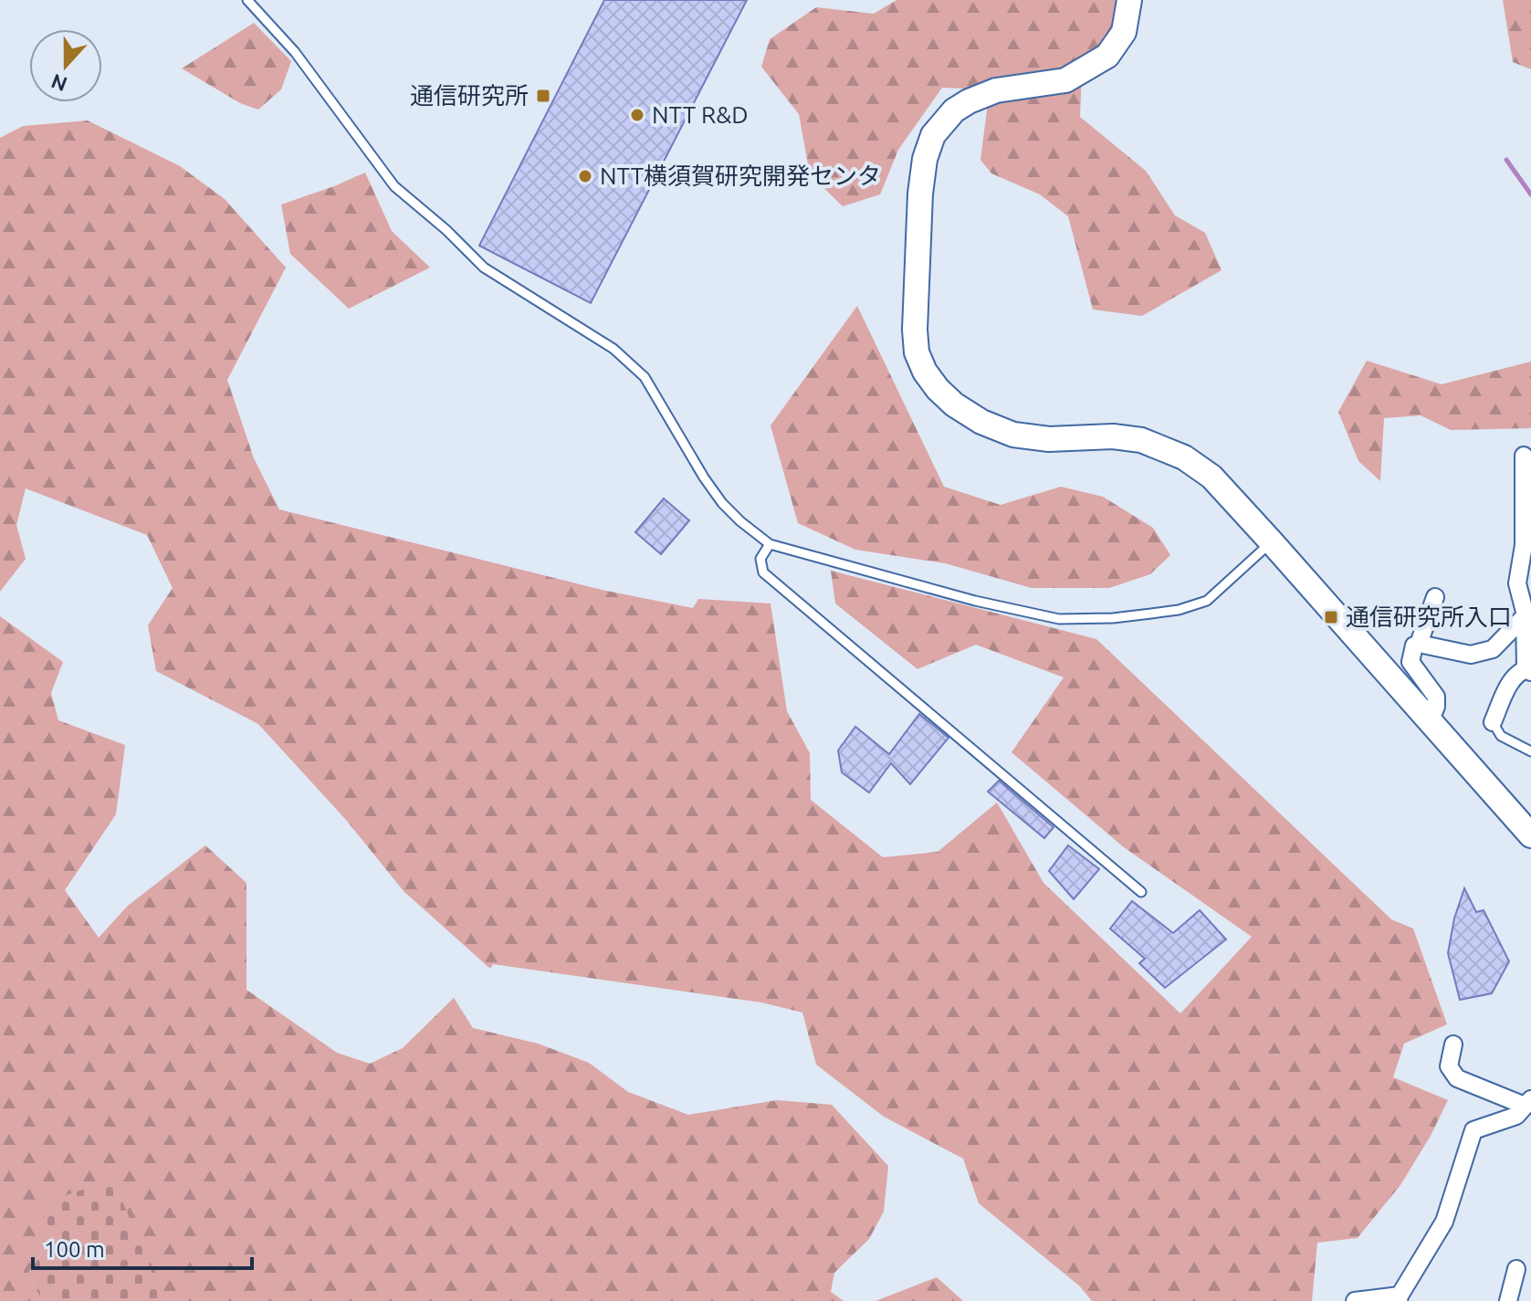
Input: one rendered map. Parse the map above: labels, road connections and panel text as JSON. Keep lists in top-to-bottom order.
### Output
{
  "places": {
    "transit": ["通信研究所", "通信研究所入口"],
    "other": ["NTT R&D", "NTT横須賀研究開発センタ"]
  },
  "scale_bar": "100 m",
  "north": "bottom"
}
